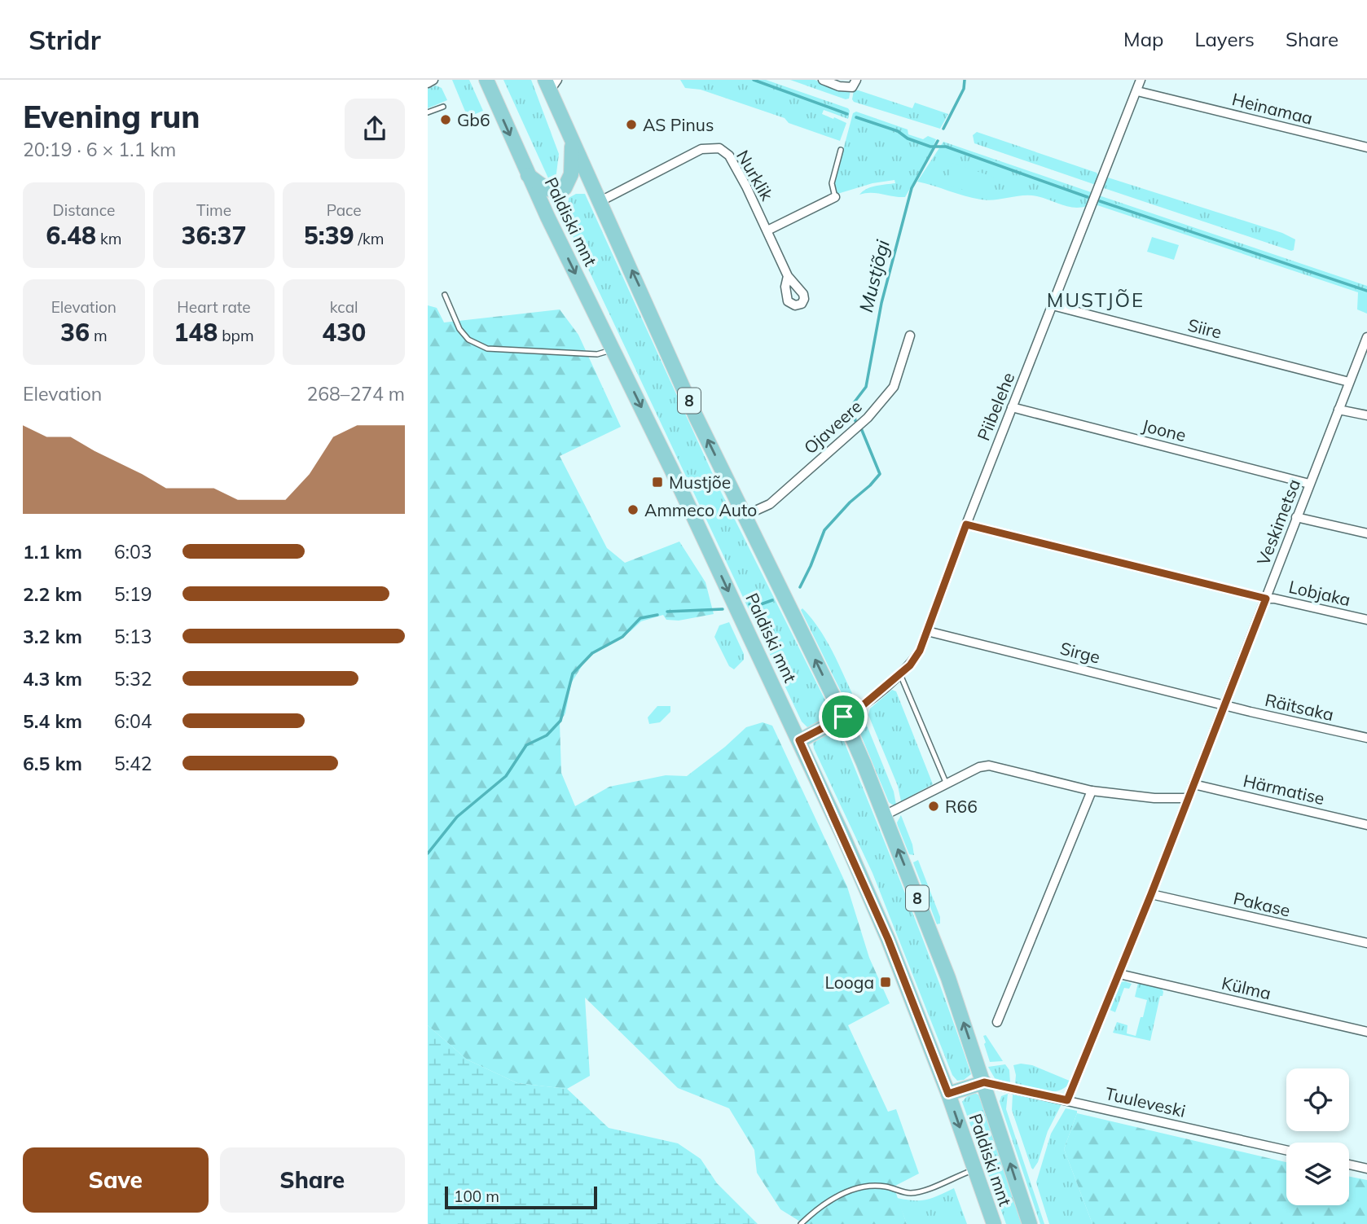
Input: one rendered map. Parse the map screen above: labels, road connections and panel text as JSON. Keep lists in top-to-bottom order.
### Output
{
  "streets": {
    "main road": ["Paldiski mnt", "8"],
    "street": [
      "Heinamaa",
      "Nurklik",
      "Siire",
      "Piibelehe",
      "Ojaveere",
      "Joone",
      "Veskimetsa",
      "Lobjaka",
      "Sirge",
      "Räitsaka",
      "Härmatise",
      "Pakase",
      "Külma",
      "Tuuleveski"
    ]
  },
  "crossings": [
    ["Heinamaa", "Piibelehe"],
    ["Nurklik", "Paldiski mnt"],
    ["Paldiski mnt", "Piibelehe"],
    ["Paldiski mnt", "Ojaveere"],
    ["Paldiski mnt", "Tuuleveski"],
    ["Siire", "Piibelehe"],
    ["Siire", "Veskimetsa"],
    ["Piibelehe", "Joone"],
    ["Piibelehe", "Lobjaka"],
    ["Piibelehe", "Sirge"],
    ["Joone", "Veskimetsa"],
    ["Veskimetsa", "Lobjaka"],
    ["Veskimetsa", "Sirge"],
    ["Veskimetsa", "Räitsaka"],
    ["Veskimetsa", "Härmatise"],
    ["Veskimetsa", "Pakase"],
    ["Veskimetsa", "Külma"],
    ["Veskimetsa", "Tuuleveski"],
    ["Sirge", "Räitsaka"]
  ],
  "districts": ["MUSTJÕE"],
  "water": ["Mustjõgi"],
  "places": {
    "other": [
      "Gb6",
      "AS Pinus",
      "Ammeco Auto",
      "R66"
    ],
    "transit": ["Mustjõe", "Looga"]
  },
  "scale_bar": "100 m",
  "page": {
    "header": "Stridr",
    "nav": ["Map", "Layers", "Share"],
    "heading": ["Evening run", "20:19 · 6 × 1.1 km"],
    "stats": [
      ["Distance", "6.48 km"],
      ["Time", "36:37"],
      ["Pace", "5:39 /km"],
      ["Elevation", "36 m"],
      ["Heart rate", "148 bpm"],
      ["kcal", "430"]
    ],
    "chart": ["Elevation", "268–274 m"],
    "list": [
      {
        "name": "1.1 km",
        "note": "6:03"
      },
      {
        "name": "2.2 km",
        "note": "5:19"
      },
      {
        "name": "3.2 km",
        "note": "5:13"
      },
      {
        "name": "4.3 km",
        "note": "5:32"
      },
      {
        "name": "5.4 km",
        "note": "6:04"
      },
      {
        "name": "6.5 km",
        "note": "5:42"
      }
    ],
    "buttons": ["Save", "Share"],
    "scale": "100 m"
  }
}
